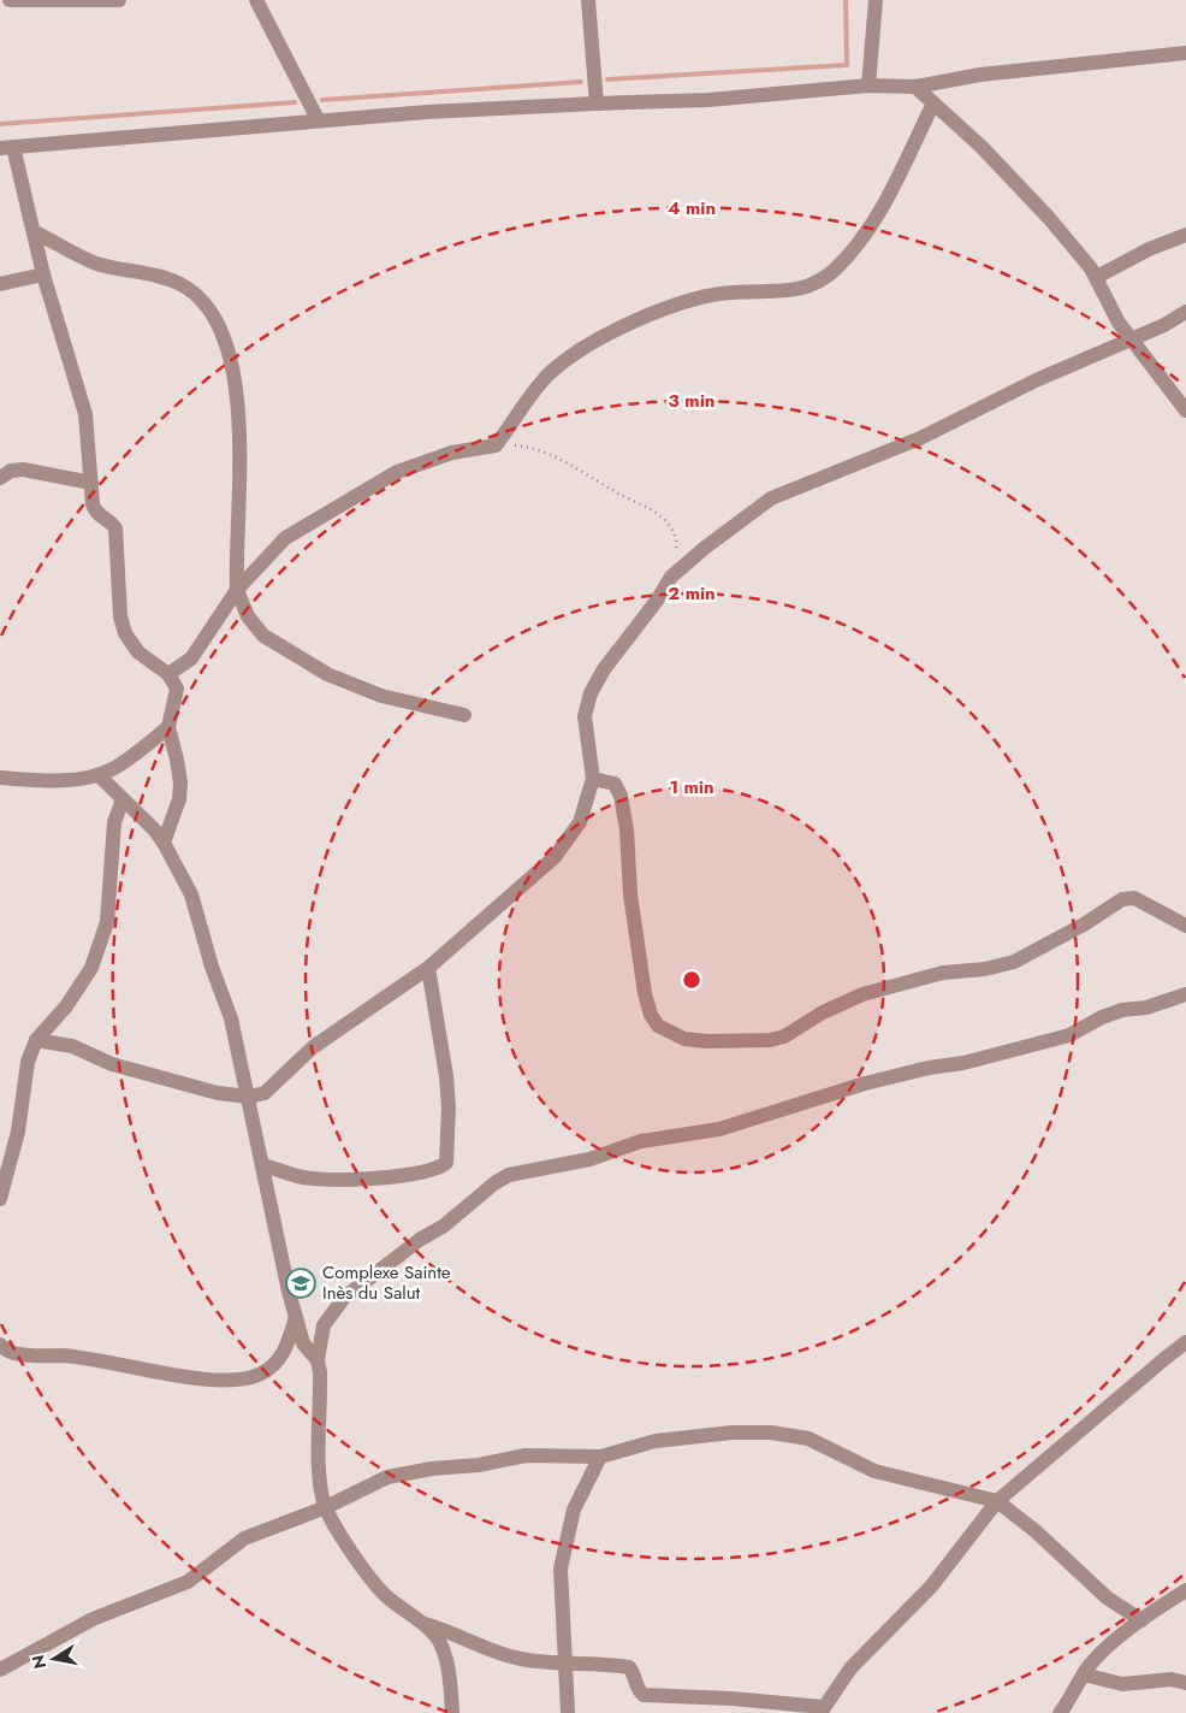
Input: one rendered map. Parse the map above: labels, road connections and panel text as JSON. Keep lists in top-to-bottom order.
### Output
{
  "places": {
    "school or university": ["Complexe Sainte Inès du Salut"]
  },
  "north": "left",
  "rings": [
    "4 min",
    "3 min",
    "2 min",
    "1 min"
  ]
}
